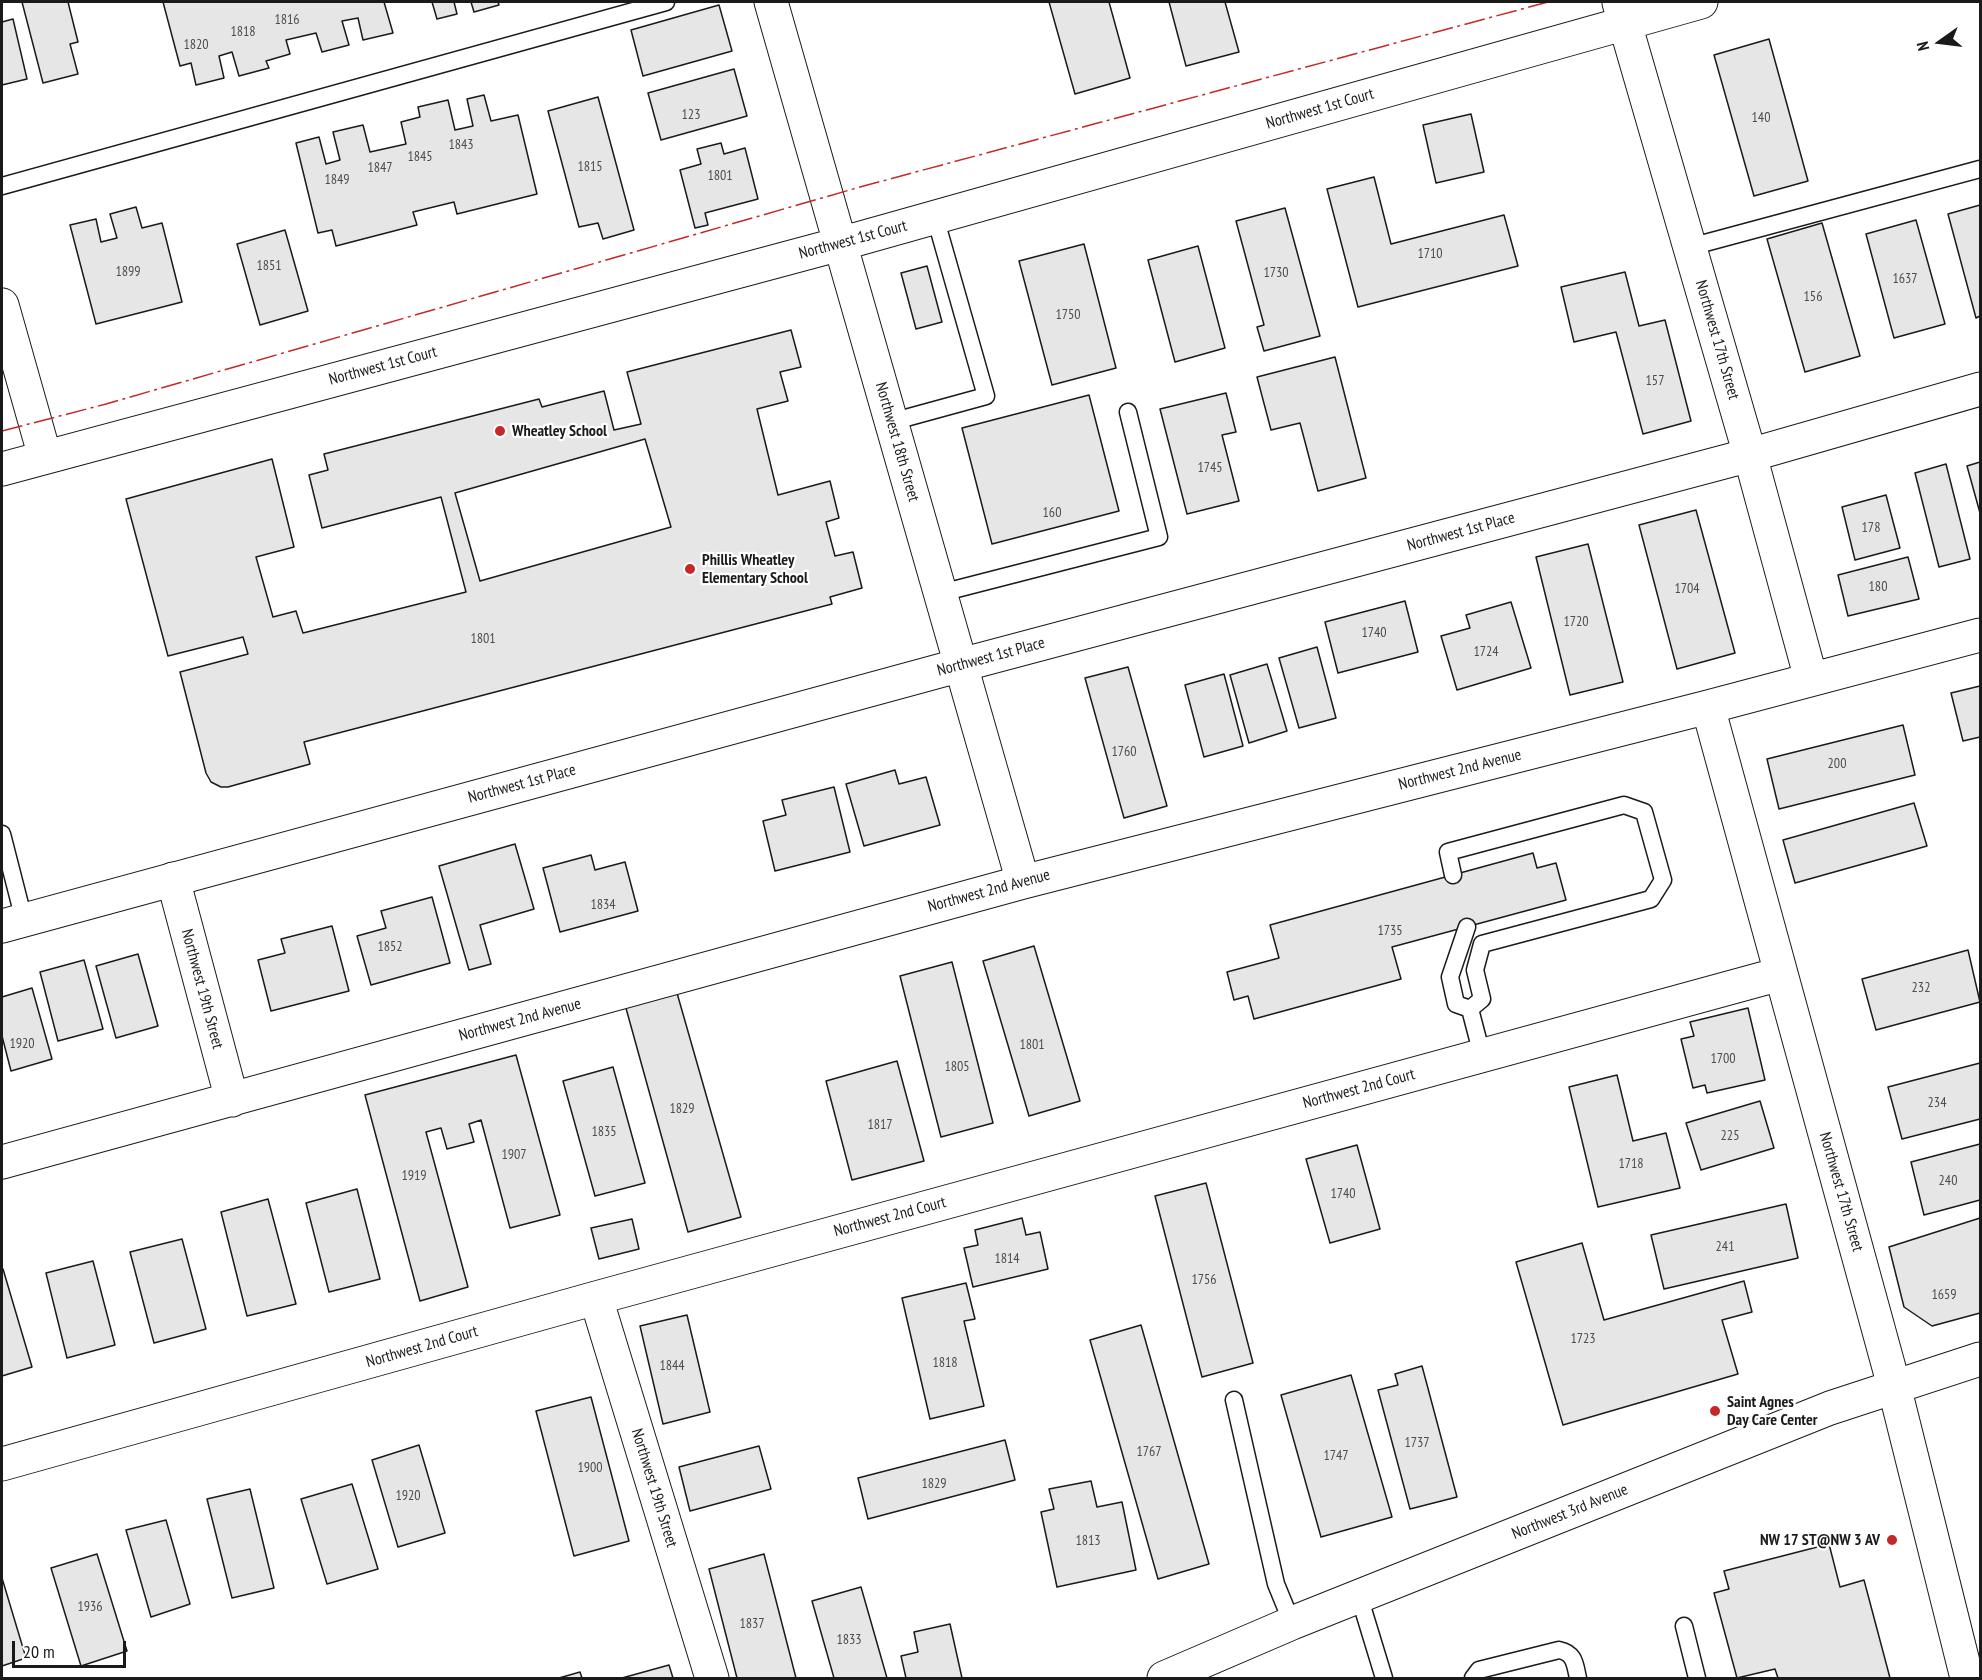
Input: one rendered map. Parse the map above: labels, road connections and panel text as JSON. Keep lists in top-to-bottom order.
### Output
{
  "streets": {
    "street": [
      "Northwest 1st Court",
      "Northwest 17th Street",
      "Northwest 18th Street",
      "Northwest 1st Place",
      "Northwest 2nd Avenue",
      "Northwest 19th Street",
      "Northwest 2nd Court",
      "Northwest 3rd Avenue"
    ]
  },
  "crossings": [
    ["Northwest 1st Court", "Northwest 17th Street"],
    ["Northwest 1st Court", "Northwest 18th Street"],
    ["Northwest 17th Street", "Northwest 1st Place"],
    ["Northwest 17th Street", "Northwest 2nd Avenue"],
    ["Northwest 17th Street", "Northwest 2nd Court"],
    ["Northwest 17th Street", "Northwest 3rd Avenue"],
    ["Northwest 18th Street", "Northwest 1st Place"],
    ["Northwest 18th Street", "Northwest 2nd Avenue"],
    ["Northwest 1st Place", "Northwest 19th Street"],
    ["Northwest 2nd Avenue", "Northwest 19th Street"],
    ["Northwest 19th Street", "Northwest 2nd Court"]
  ],
  "places": [
    "Wheatley School",
    "Phillis Wheatley Elementary School",
    "Saint Agnes Day Care Center",
    "NW 17 ST@NW 3 AV"
  ],
  "house_numbers": [
    "1816",
    "1818",
    "1820",
    "123",
    "140",
    "1843",
    "1845",
    "1815",
    "1847",
    "1801",
    "1849",
    "1710",
    "1851",
    "1899",
    "1730",
    "1637",
    "156",
    "1750",
    "157",
    "1745",
    "160",
    "178",
    "180",
    "1704",
    "1720",
    "1740",
    "1801",
    "1724",
    "1760",
    "200",
    "1834",
    "1735",
    "1852",
    "232",
    "1920",
    "1801",
    "1700",
    "1805",
    "234",
    "1829",
    "1817",
    "1835",
    "225",
    "1907",
    "1718",
    "1919",
    "240",
    "1740",
    "241",
    "1814",
    "1756",
    "1659",
    "1723",
    "1818",
    "1844",
    "1737",
    "1767",
    "1747",
    "1900",
    "1829",
    "1920",
    "1813",
    "1936",
    "1837",
    "1833"
  ],
  "scale_bar": "20 m",
  "north": "left"
}
